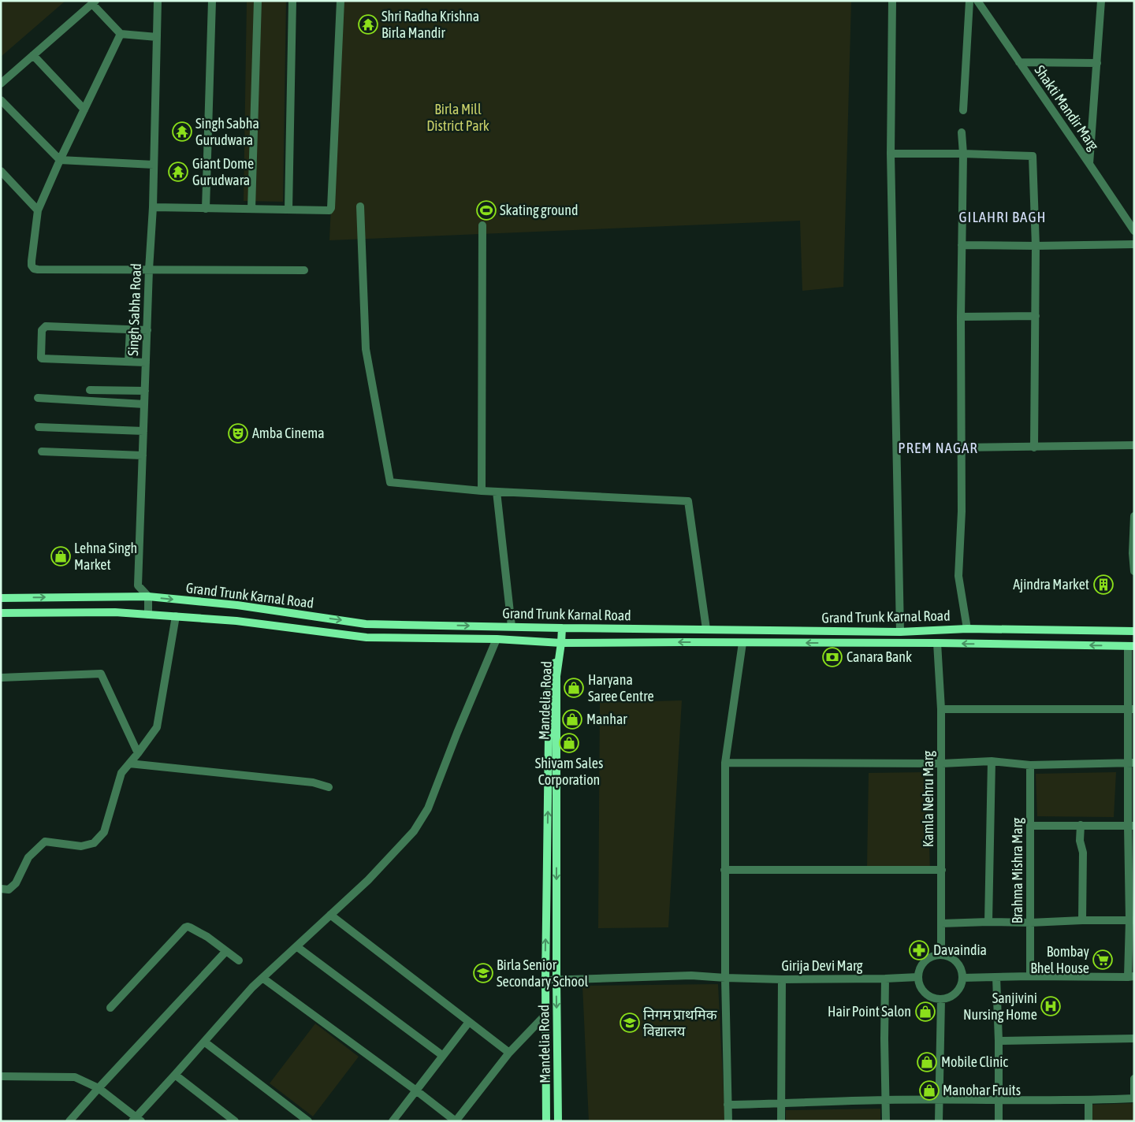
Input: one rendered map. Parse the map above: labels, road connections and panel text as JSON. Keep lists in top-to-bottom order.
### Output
{
  "streets": {
    "main road": ["Grand Trunk Karnal Road", "Mandelia Road"],
    "street": [
      "Shakti Mandir Marg",
      "Singh Sabha Road",
      "Kamla Nehru Marg",
      "Brahma Mishra Marg",
      "Girija Devi Marg"
    ]
  },
  "crossings": [
    ["Singh Sabha Road", "Grand Trunk Karnal Road"],
    ["Grand Trunk Karnal Road", "Mandelia Road"],
    ["Grand Trunk Karnal Road", "Kamla Nehru Marg"],
    ["Mandelia Road", "Girija Devi Marg"],
    ["Kamla Nehru Marg", "Girija Devi Marg"]
  ],
  "districts": ["GILAHRI BAGH", "PREM NAGAR"],
  "parks": ["Birla Mill District Park"],
  "places": {
    "temple": ["Shri Radha Krishna Birla Mandir", "Singh Sabha Gurudwara", "Giant Dome Gurudwara"],
    "sports": ["Skating ground"],
    "theatre": ["Amba Cinema"],
    "shop": [
      "Lehna Singh Market",
      "Haryana Saree Centre",
      "Manhar",
      "Shivam Sales Corporation",
      "Hair Point Salon",
      "Mobile Clinic",
      "Manohar Fruits"
    ],
    "building": ["Ajindra Market"],
    "bank": ["Canara Bank"],
    "pharmacy": ["Davaindia"],
    "supermarket": ["Bombay Bhel House"],
    "school or university": ["Birla Senior Secondary School", "निगम प्राथमिक विद्यालय"],
    "hospital": ["Sanjivini Nursing Home"]
  }
}
